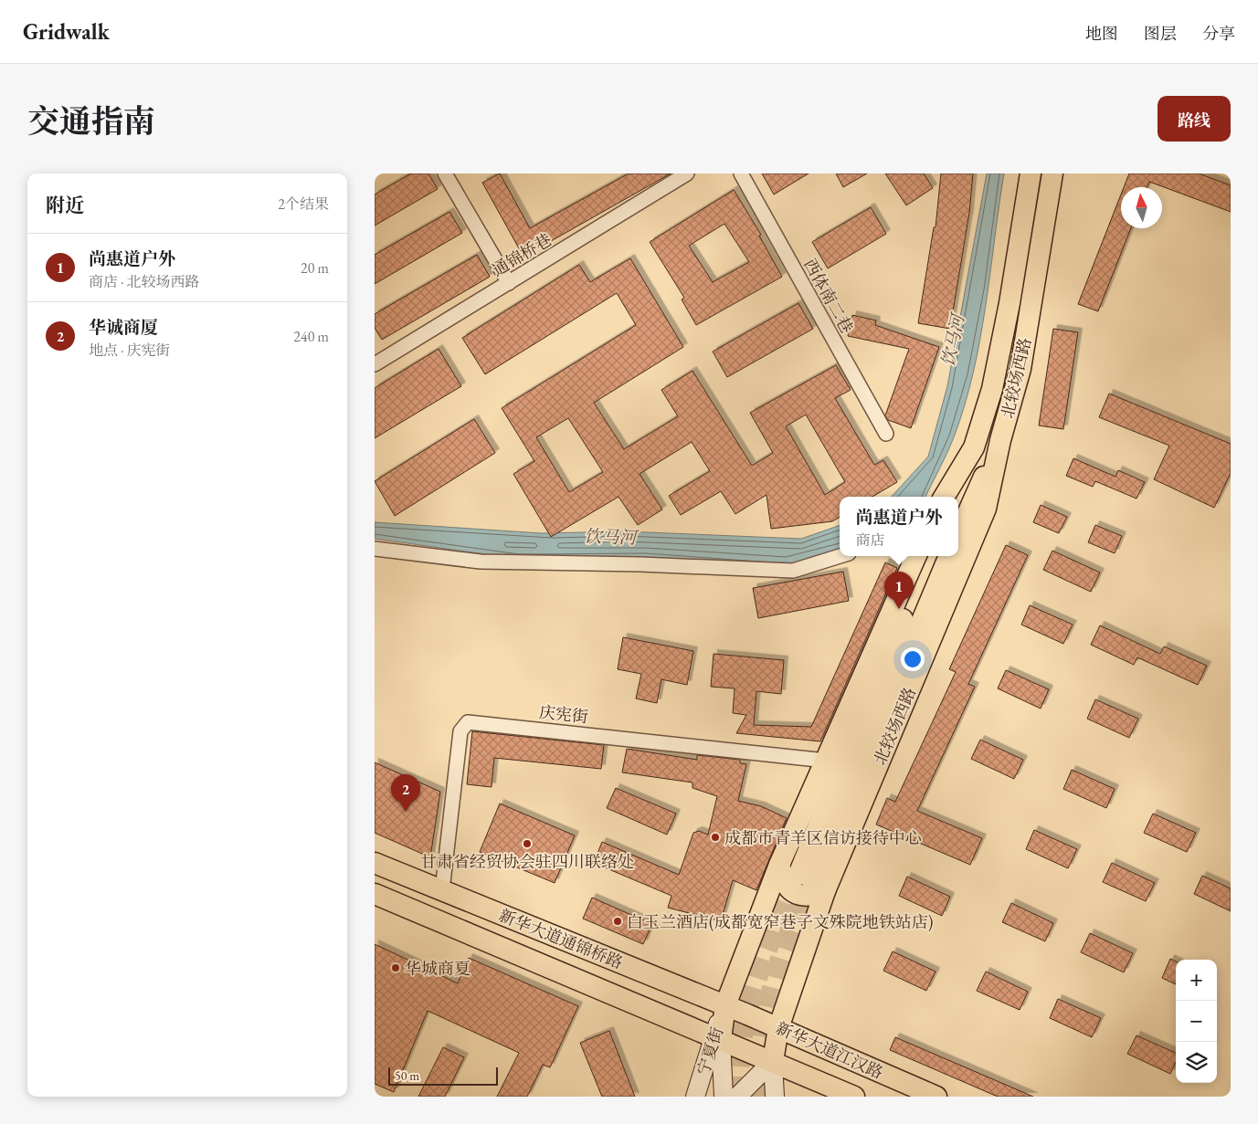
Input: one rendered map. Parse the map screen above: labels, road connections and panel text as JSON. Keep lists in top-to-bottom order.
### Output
{
  "streets": {
    "main road": [
      "北较场西路",
      "新华大道通锦桥路",
      "新华大道江汉路",
      "宁夏街"
    ],
    "street": ["通锦桥巷", "西体南二巷", "庆宪街"]
  },
  "crossings": [
    ["北较场西路", "新华大道江汉路"],
    ["庆宪街", "新华大道通锦桥路"],
    ["新华大道通锦桥路", "新华大道江汉路"],
    ["新华大道通锦桥路", "宁夏街"],
    ["新华大道江汉路", "宁夏街"]
  ],
  "water": ["饮马河"],
  "places": [
    "成都市青羊区信访接待中心",
    "甘肃省经贸协会驻四川联络处",
    "白玉兰酒店(成都宽窄巷子文殊院地铁站店)",
    "华城商夏"
  ],
  "scale_bar": "50 m",
  "north": "top",
  "page": {
    "header": "Gridwalk",
    "nav": ["地图", "图层", "分享"],
    "title": "交通指南",
    "buttons": "路线",
    "heading": ["附近", "2个结果"],
    "list": [
      {
        "mark": "1",
        "name": "尚惠道户外",
        "note": "商店 · 北较场西路",
        "value": "20 m"
      },
      {
        "mark": "2",
        "name": "华诚商厦",
        "note": "地点 · 庆宪街",
        "value": "240 m"
      }
    ],
    "popup": ["尚惠道户外", "商店"],
    "pins": ["1", "2"],
    "map_buttons": ["+", "−"],
    "scale": "50 m"
  }
}
